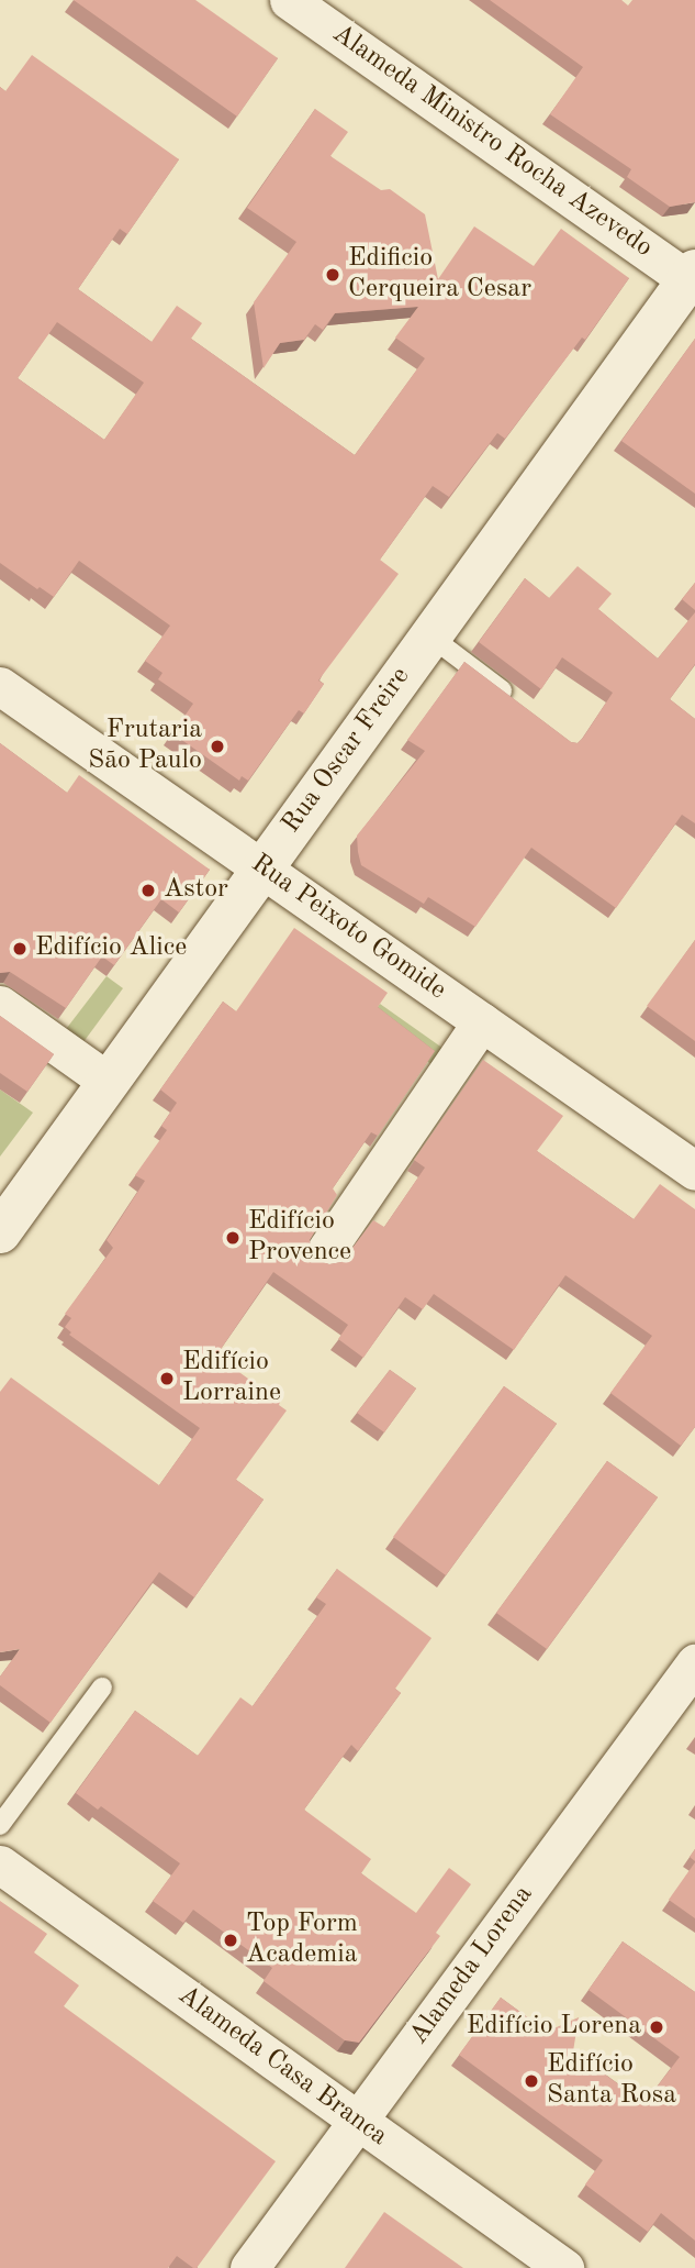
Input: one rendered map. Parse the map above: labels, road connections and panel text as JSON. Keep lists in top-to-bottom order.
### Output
{
  "streets": {
    "street": [
      "Alameda Ministro Rocha Azevedo",
      "Rua Oscar Freire",
      "Rua Peixoto Gomide",
      "Alameda Lorena",
      "Alameda Casa Branca"
    ]
  },
  "crossings": [
    ["Alameda Ministro Rocha Azevedo", "Rua Oscar Freire"],
    ["Rua Oscar Freire", "Rua Peixoto Gomide"],
    ["Alameda Lorena", "Alameda Casa Branca"]
  ],
  "places": [
    "Edificio Cerqueira Cesar",
    "Frutaria São Paulo",
    "Astor",
    "Edifício Alice",
    "Edifício Provence",
    "Edifício Lorraine",
    "Top Form Academia",
    "Edifício Lorena",
    "Edifício Santa Rosa"
  ]
}
